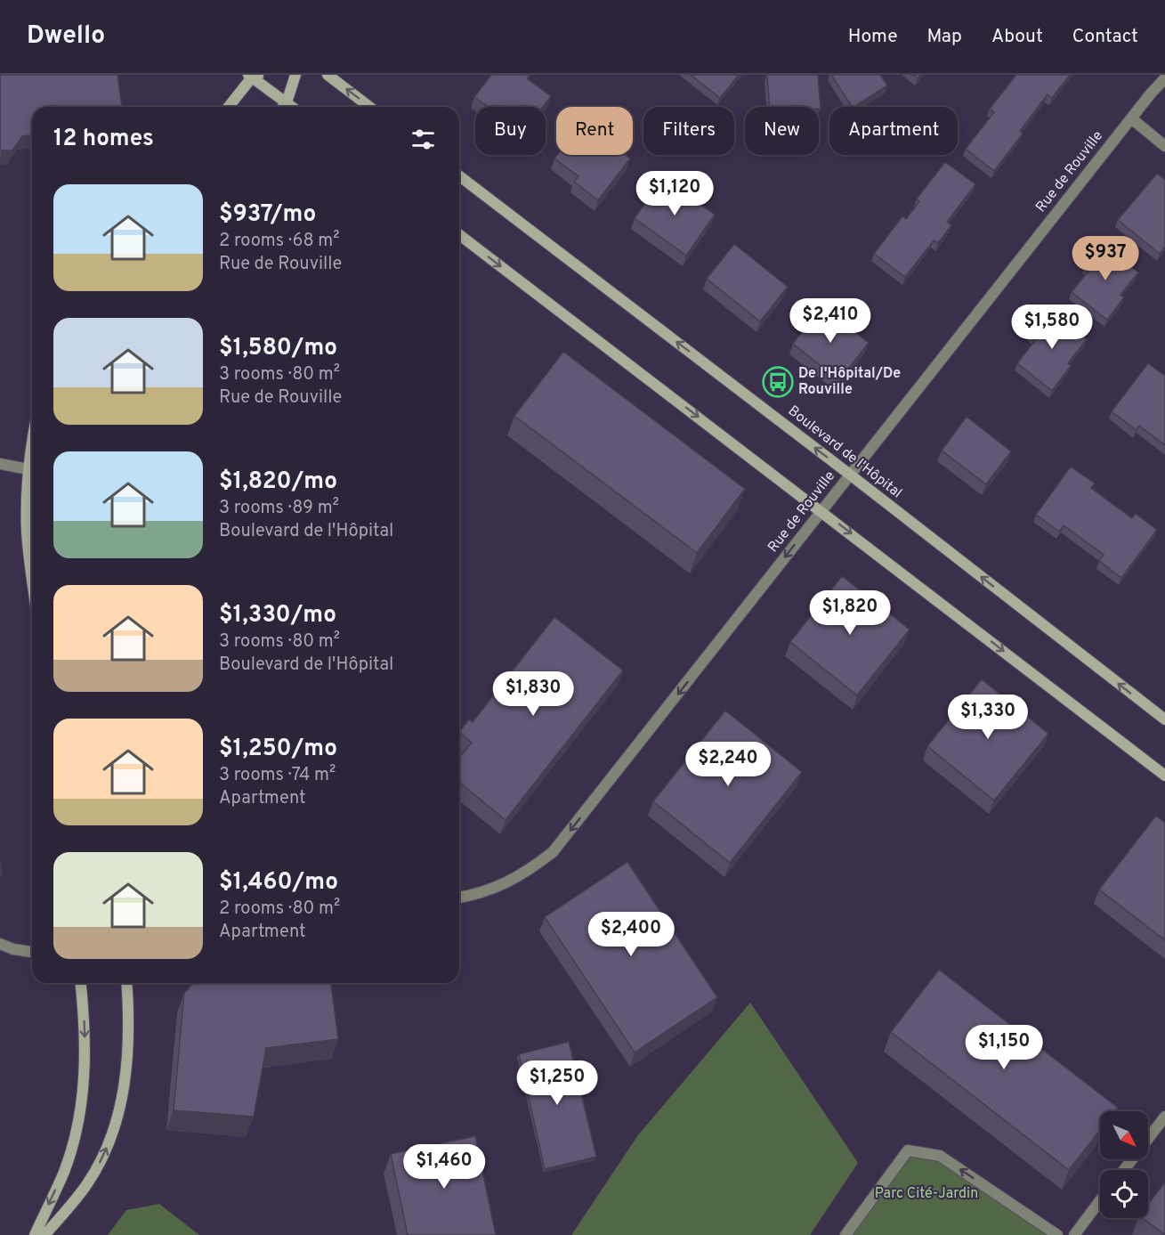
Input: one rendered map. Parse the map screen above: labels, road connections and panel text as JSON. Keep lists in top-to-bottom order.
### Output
{
  "streets": {
    "main road": ["Boulevard de l'Hôpital"],
    "street": ["Rue de Rouville"]
  },
  "crossings": [
    ["Rue de Rouville", "Boulevard de l'Hôpital"]
  ],
  "one_way": ["Rue de Rouville"],
  "parks": ["Parc Cité-Jardin"],
  "places": {
    "bus stop": ["De l'Hôpital/De Rouville"]
  },
  "north": "bottom right",
  "page": {
    "header": "Dwello",
    "nav": [
      "Home",
      "Map",
      "About",
      "Contact"
    ],
    "chip": [
      "Buy",
      "Rent",
      "Filters",
      "New",
      "Apartment"
    ],
    "heading": "12 homes",
    "price": [
      "$1,120",
      "$937",
      "$2,410",
      "$1,580",
      "$1,820",
      "$1,830",
      "$1,330",
      "$2,240",
      "$2,400",
      "$1,150",
      "$1,250",
      "$1,460"
    ],
    "list": [
      {
        "name": "$937/mo",
        "note": "2 rooms · 68 m² · Rue de Rouville"
      },
      {
        "name": "$1,580/mo",
        "note": "3 rooms · 80 m² · Rue de Rouville"
      },
      {
        "name": "$1,820/mo",
        "note": "3 rooms · 89 m² · Boulevard de l'Hôpital"
      },
      {
        "name": "$1,330/mo",
        "note": "3 rooms · 80 m² · Boulevard de l'Hôpital"
      },
      {
        "name": "$1,250/mo",
        "note": "3 rooms · 74 m² · Apartment"
      },
      {
        "name": "$1,460/mo",
        "note": "2 rooms · 80 m² · Apartment"
      }
    ]
  }
}
